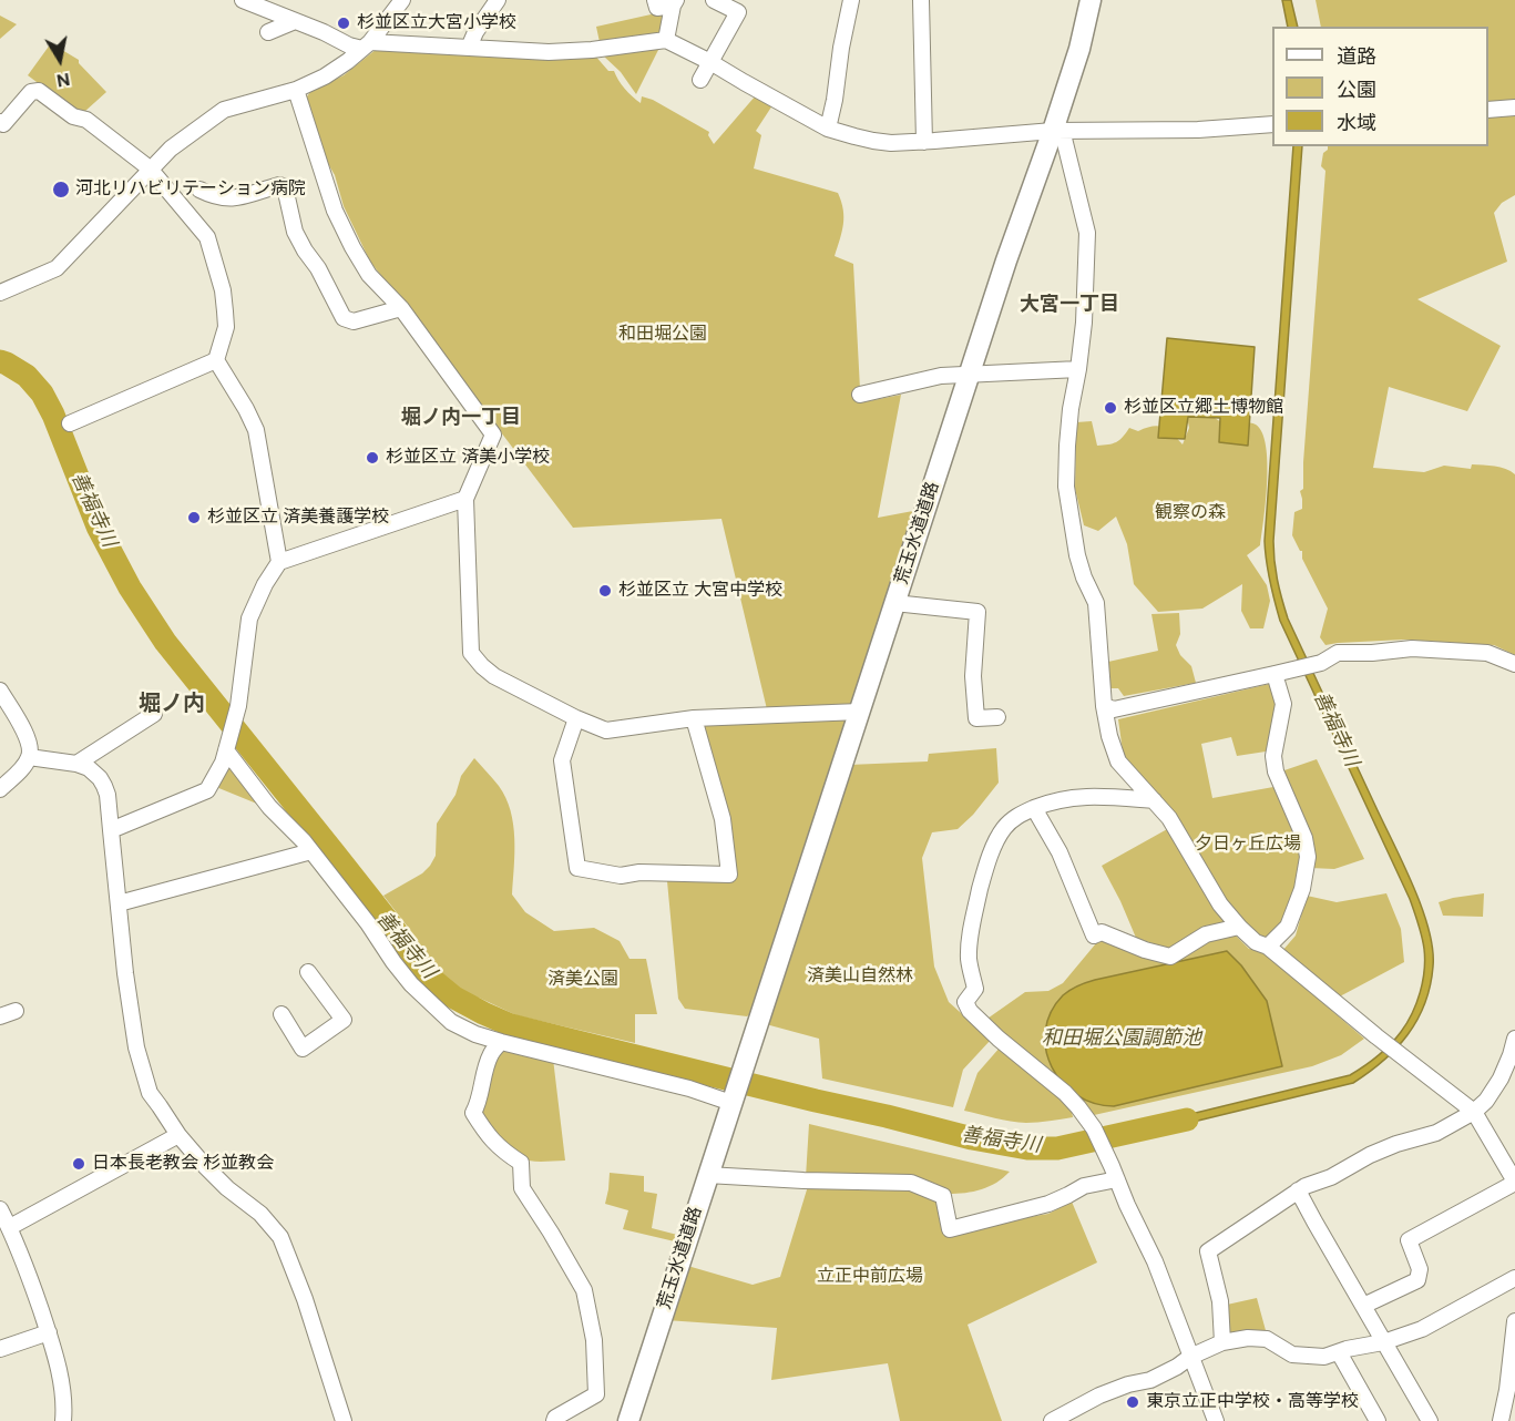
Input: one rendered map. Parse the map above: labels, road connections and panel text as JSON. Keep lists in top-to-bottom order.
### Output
{
  "streets": {
    "main road": ["荒玉水道道路"]
  },
  "districts": ["大宮一丁目", "堀ノ内一丁目", "堀ノ内"],
  "water": ["善福寺川", "和田堀公園調節池"],
  "parks": [
    "和田堀公園",
    "観察の森",
    "夕日ヶ丘広場",
    "済美山自然林",
    "済美公園",
    "立正中前広場"
  ],
  "places": [
    "杉並区立大宮小学校",
    "河北リハビリテーション病院",
    "杉並区立郷土博物館",
    "杉並区立 済美小学校",
    "杉並区立 済美養護学校",
    "杉並区立 大宮中学校",
    "日本長老教会 杉並教会",
    "東京立正中学校・高等学校"
  ],
  "legend": ["道路", "公園", "水域"],
  "north": "bottom"
}
